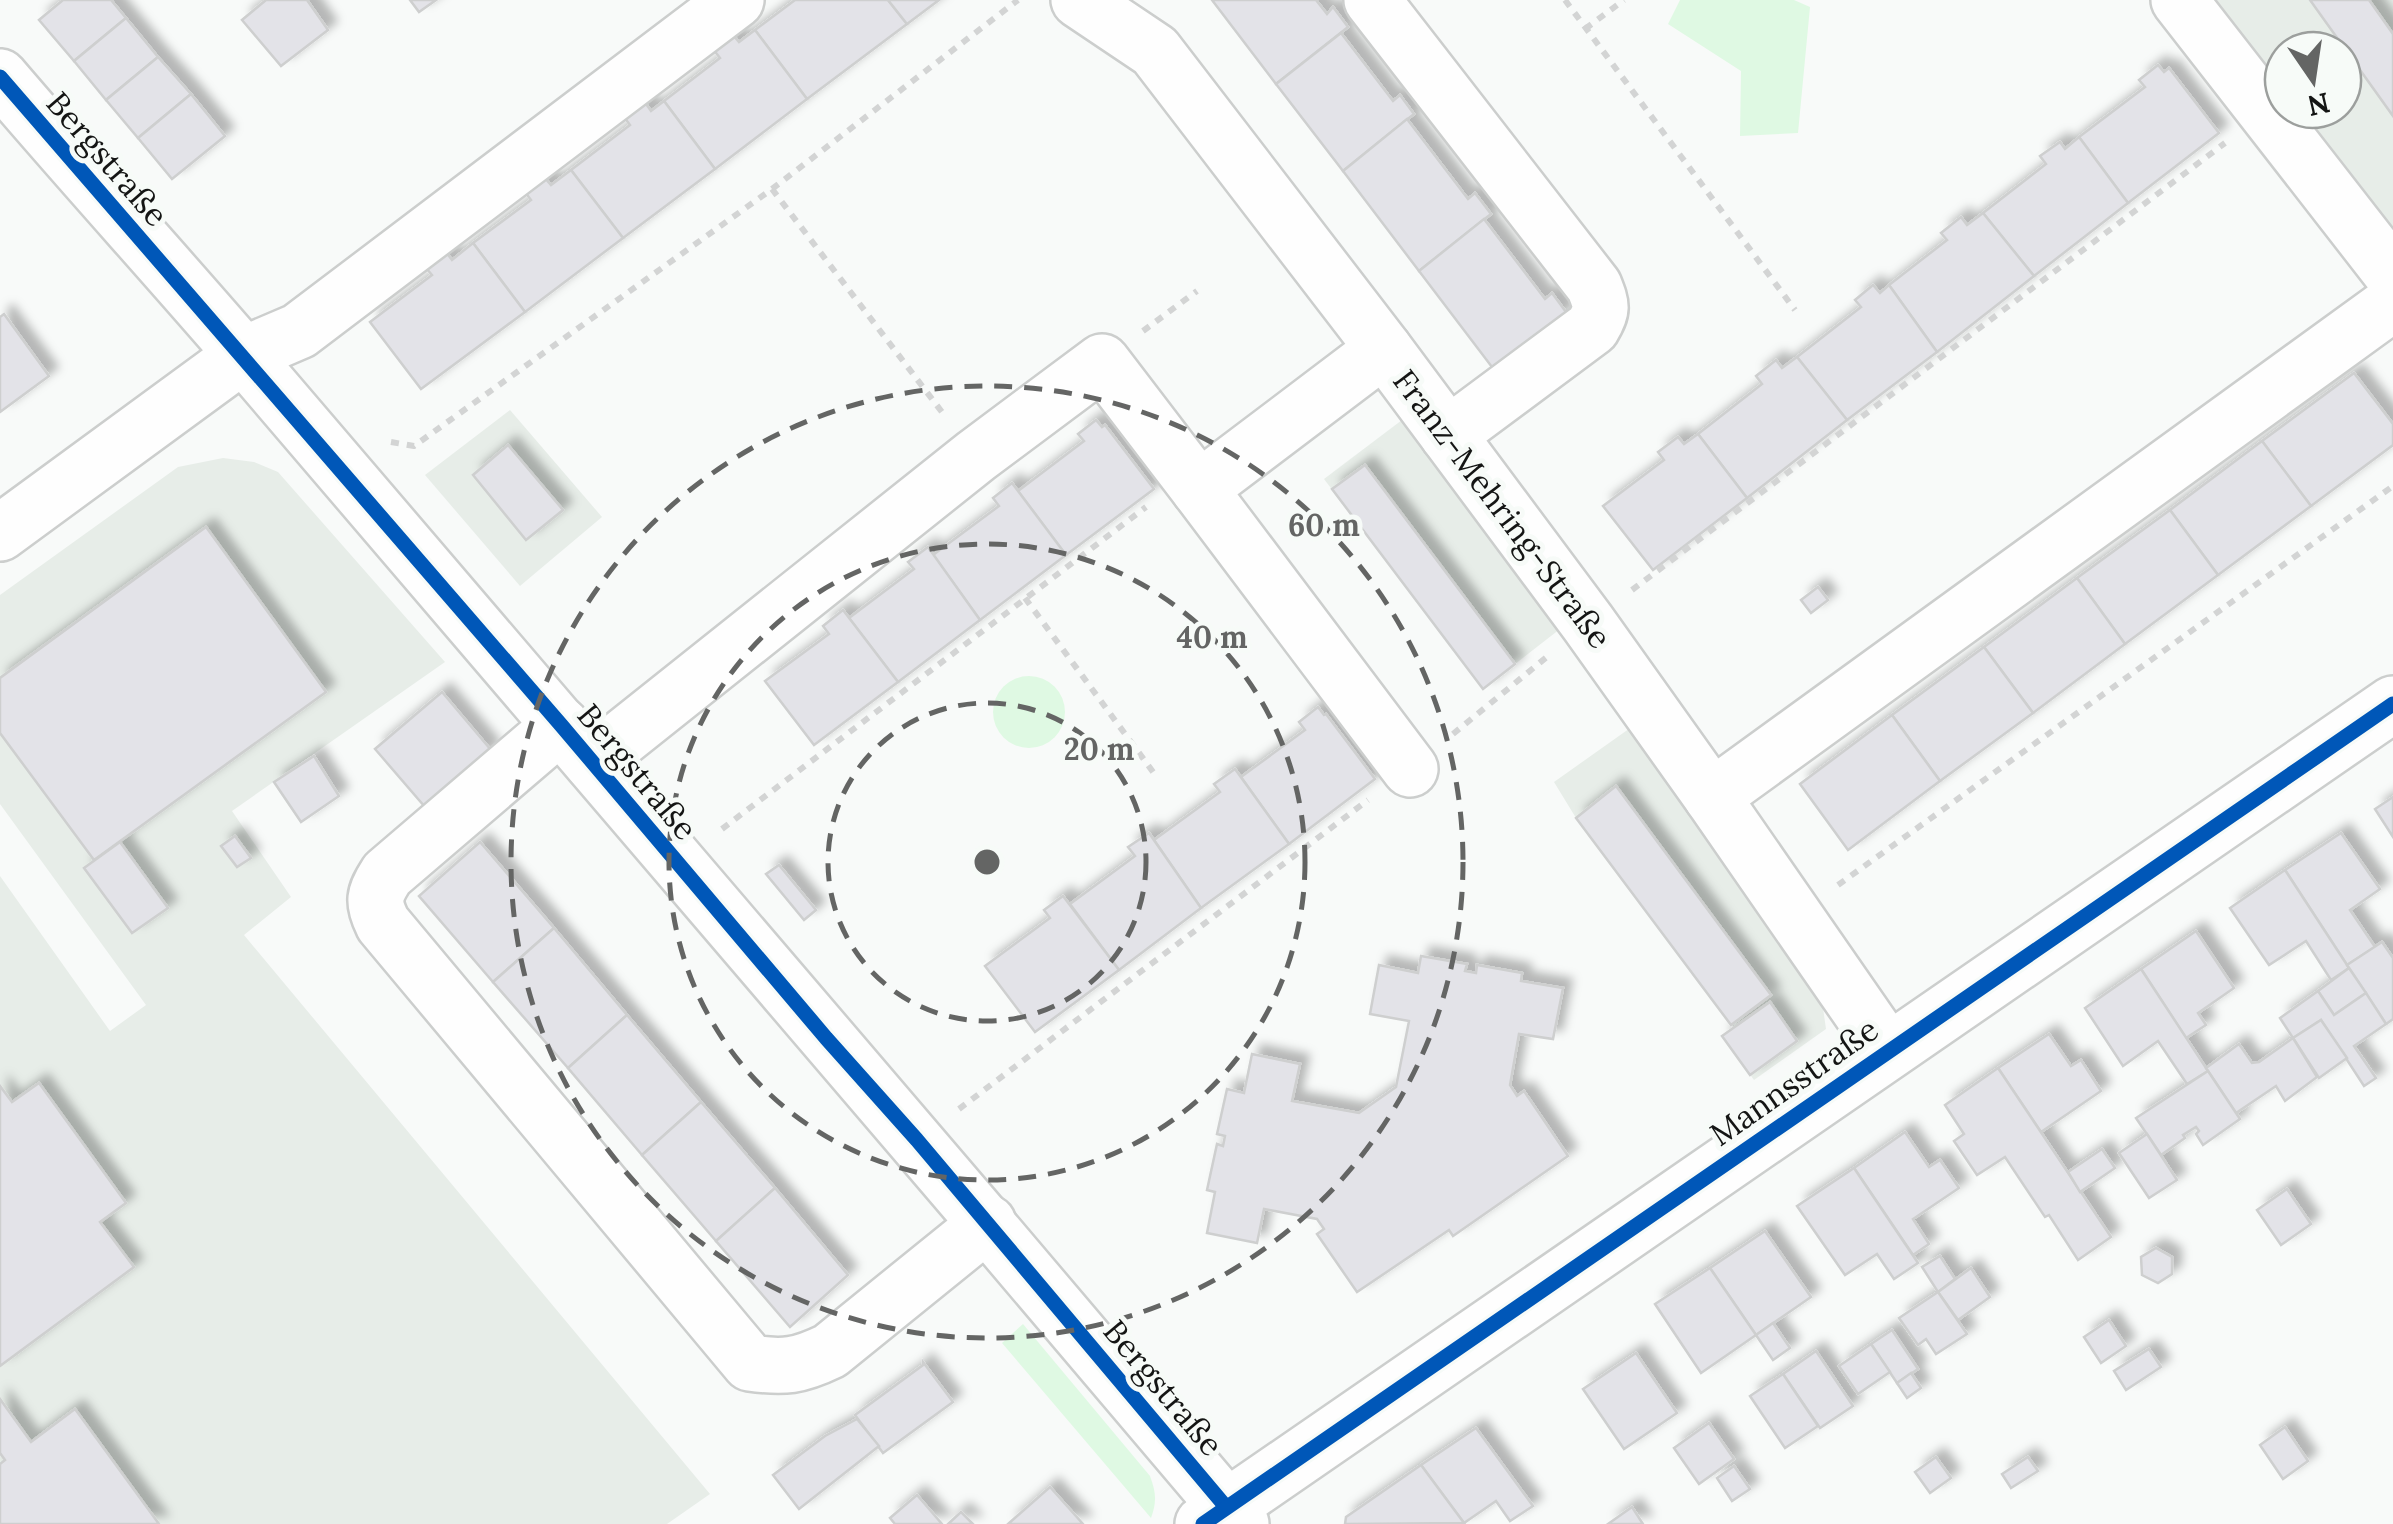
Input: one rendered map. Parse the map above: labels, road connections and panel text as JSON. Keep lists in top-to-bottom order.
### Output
{
  "streets": {
    "street": ["Bergstraße", "Franz-Mehring-Straße", "Mannsstraße"]
  },
  "crossings": [
    ["Bergstraße", "Mannsstraße"],
    ["Franz-Mehring-Straße", "Mannsstraße"]
  ],
  "north": "bottom",
  "rings": ["60 m", "40 m", "20 m"]
}
